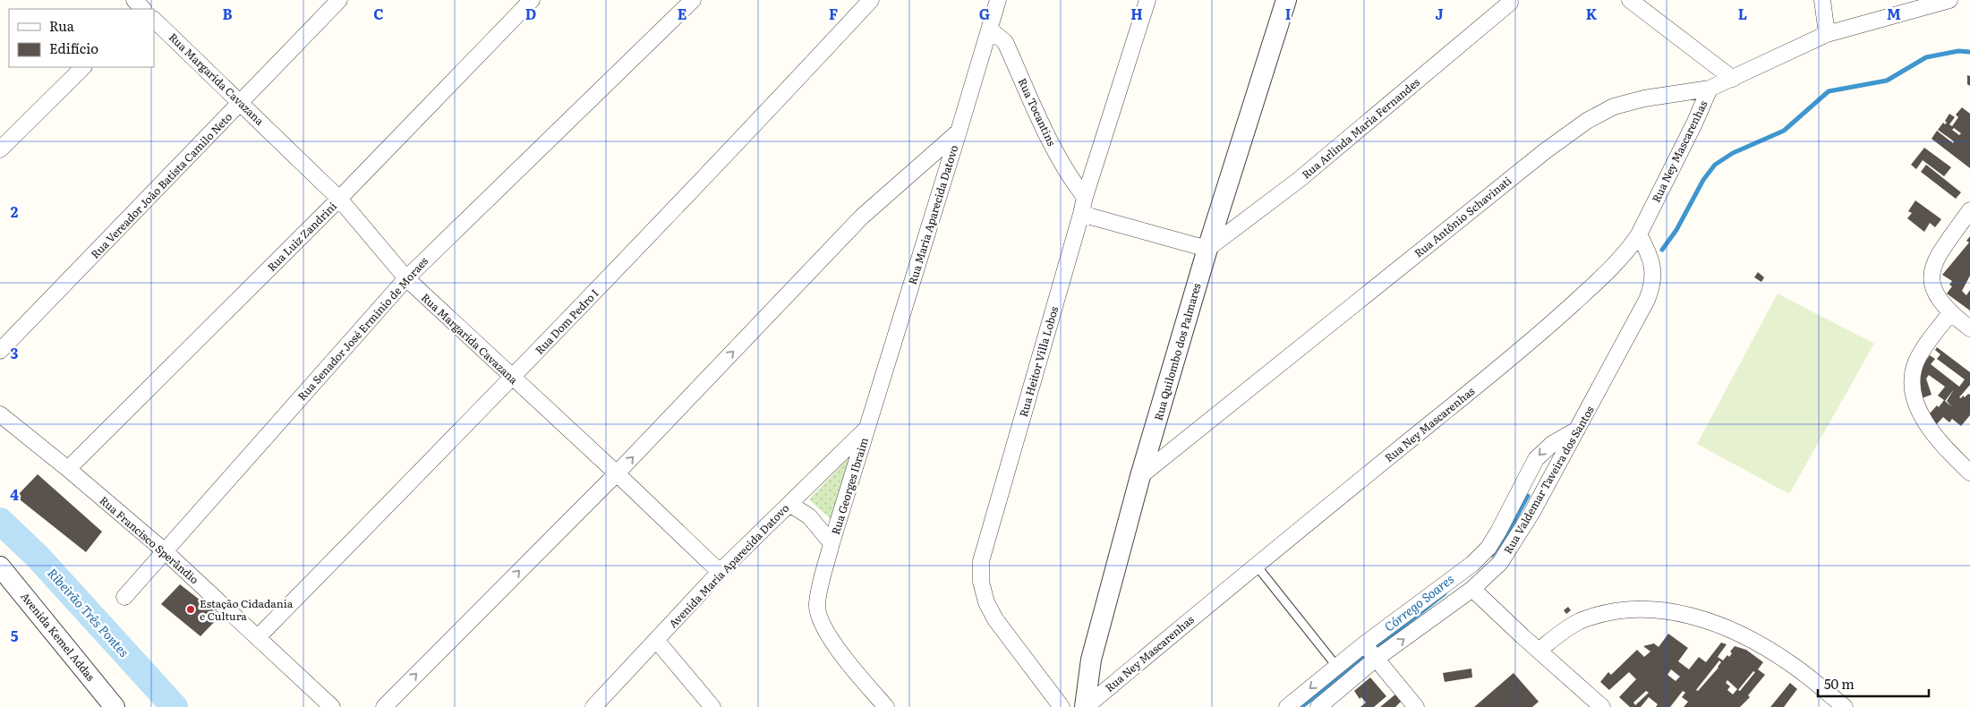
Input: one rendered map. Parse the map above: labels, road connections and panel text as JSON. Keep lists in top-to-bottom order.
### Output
{
  "streets": {
    "street": [
      "Rua Margarida Cavazana",
      "Rua Tocantins",
      "Rua Arlinda Maria Fernandes",
      "Rua Ney Mascarenhas",
      "Rua Vereador João Batista Camilo Neto",
      "Rua Maria Aparecida Datovo",
      "Rua Antônio Schavinati",
      "Rua Luiz Zandrini",
      "Rua Dom Pedro I",
      "Rua Senador José Erminio de Moraes",
      "Rua Quilombo dos Palmares",
      "Rua Heitor Villa Lobos",
      "Rua Valdemar Taveira dos Santos",
      "Rua Georges Ibraim",
      "Rua Francisco Sperândio",
      "Avenida Maria Aparecida Datovo",
      "Avenida Kemel Addas"
    ]
  },
  "crossings": [
    ["Rua Margarida Cavazana", "Rua Vereador João Batista Camilo Neto"],
    ["Rua Margarida Cavazana", "Rua Luiz Zandrini"],
    ["Rua Margarida Cavazana", "Rua Dom Pedro I"],
    ["Rua Margarida Cavazana", "Rua Senador José Erminio de Moraes"],
    ["Rua Margarida Cavazana", "Avenida Maria Aparecida Datovo"],
    ["Rua Tocantins", "Rua Maria Aparecida Datovo"],
    ["Rua Tocantins", "Rua Heitor Villa Lobos"],
    ["Rua Arlinda Maria Fernandes", "Rua Quilombo dos Palmares"],
    ["Rua Ney Mascarenhas", "Rua Antônio Schavinati"],
    ["Rua Ney Mascarenhas", "Rua Quilombo dos Palmares"],
    ["Rua Ney Mascarenhas", "Rua Valdemar Taveira dos Santos"],
    ["Rua Maria Aparecida Datovo", "Rua Georges Ibraim"],
    ["Rua Maria Aparecida Datovo", "Avenida Maria Aparecida Datovo"],
    ["Rua Antônio Schavinati", "Rua Quilombo dos Palmares"],
    ["Rua Luiz Zandrini", "Rua Francisco Sperândio"],
    ["Rua Dom Pedro I", "Rua Francisco Sperândio"],
    ["Rua Senador José Erminio de Moraes", "Rua Francisco Sperândio"],
    ["Rua Georges Ibraim", "Avenida Maria Aparecida Datovo"]
  ],
  "water": ["Córrego Soares", "Ribeirão Três Pontes"],
  "places": ["Estação Cidadania e Cultura"],
  "legend": ["Rua", "Edifício"],
  "scale_bar": "50 m",
  "grid": {
    "columns": [
      "B",
      "C",
      "D",
      "E",
      "F",
      "G",
      "H",
      "I",
      "J",
      "K",
      "L",
      "M"
    ],
    "rows": [
      "2",
      "3",
      "4",
      "5"
    ]
  }
}
